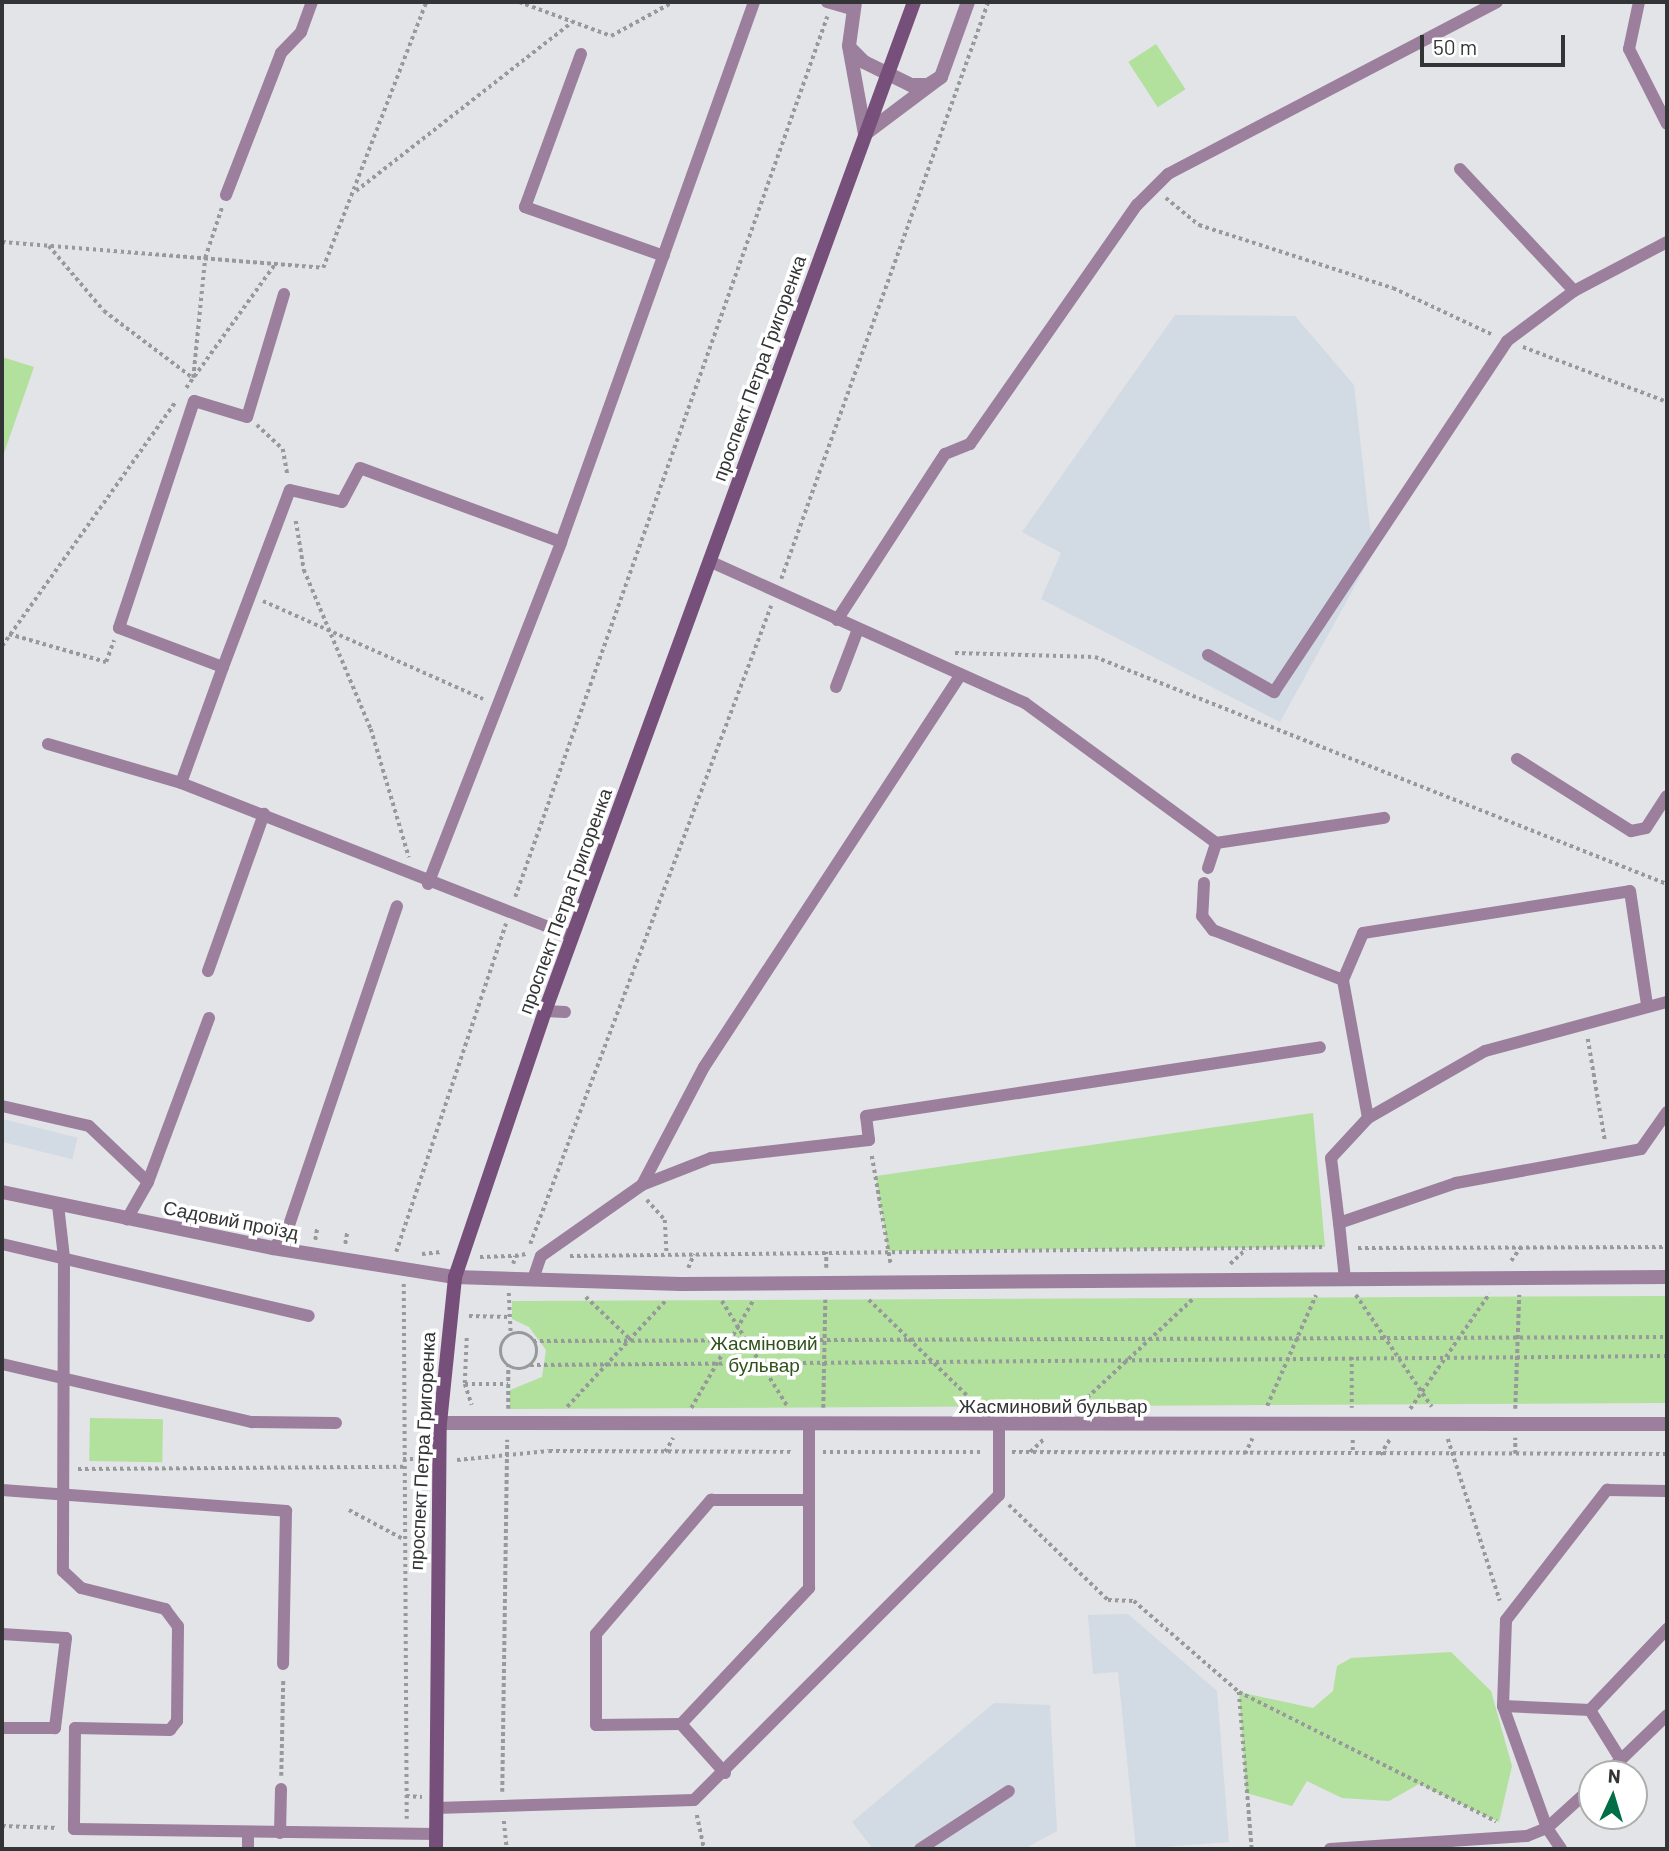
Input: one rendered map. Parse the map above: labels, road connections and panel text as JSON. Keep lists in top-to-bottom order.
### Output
{
  "streets": {
    "main road": ["проспект Петра Григоренка"],
    "street": ["Садовий проїзд", "Жасминовий бульвар"]
  },
  "crossings": [
    ["проспект Петра Григоренка", "Садовий проїзд"],
    ["проспект Петра Григоренка", "Жасминовий бульвар"]
  ],
  "parks": ["Жасміновий бульвар"],
  "scale_bar": "50 m",
  "north": "top"
}
